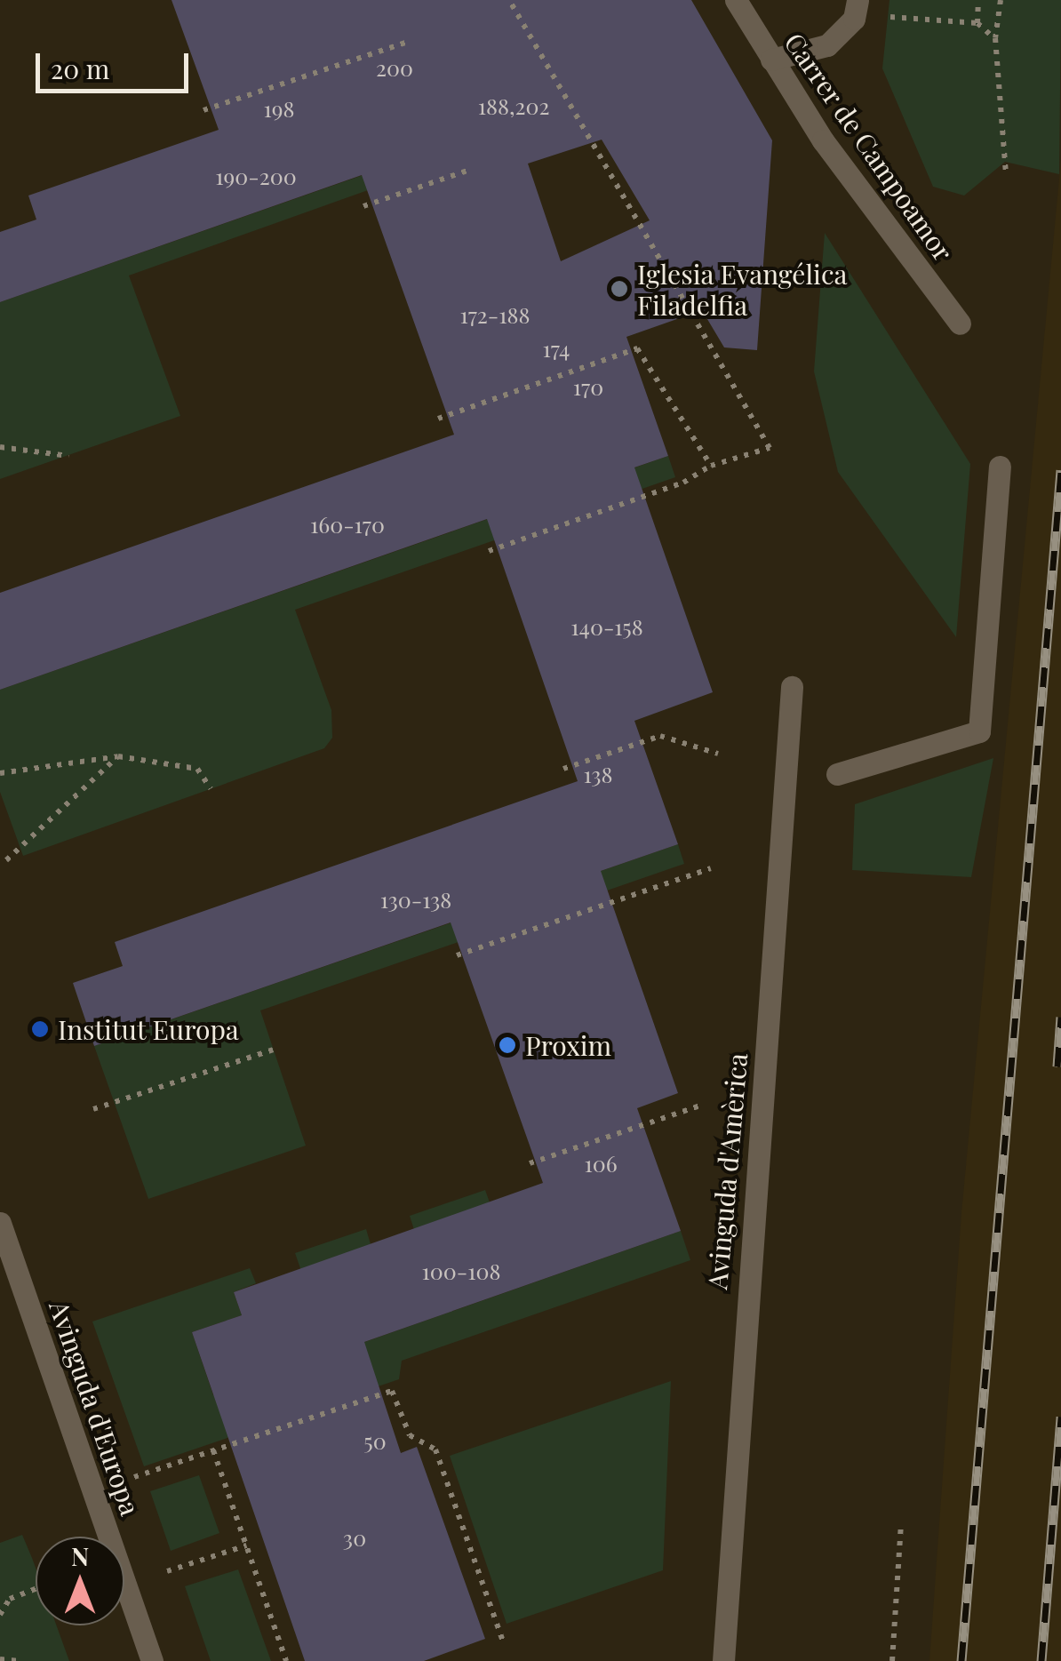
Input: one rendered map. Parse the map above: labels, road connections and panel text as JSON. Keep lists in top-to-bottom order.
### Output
{
  "streets": {
    "street": ["Carrer de Campoamor", "Avinguda d'Amèrica", "Avinguda d'Europa"]
  },
  "places": ["Iglesia Evangélica Filadelfia", "Institut Europa", "Proxim"],
  "house_numbers": [
    "200",
    "188,202",
    "198",
    "190-200",
    "172-188",
    "174",
    "170",
    "160-170",
    "140-158",
    "138",
    "130-138",
    "106",
    "100-108",
    "50",
    "30"
  ],
  "scale_bar": "20 m",
  "north": "top"
}
